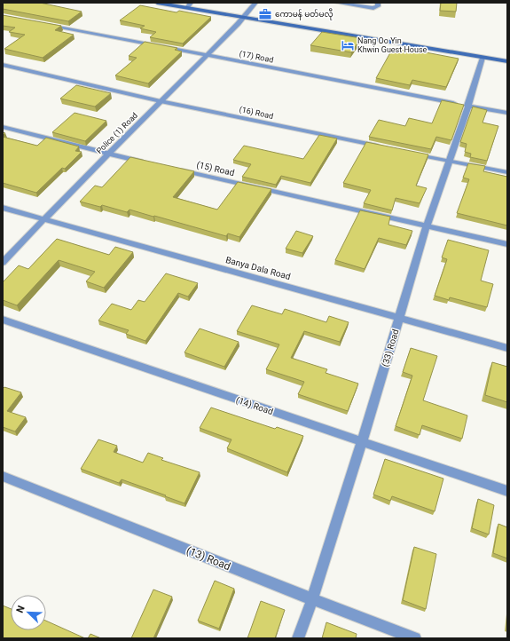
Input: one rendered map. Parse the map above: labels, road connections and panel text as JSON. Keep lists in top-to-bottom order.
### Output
{
  "streets": {
    "street": [
      "(17) Road",
      "(16) Road",
      "Police (1) Road",
      "(15) Road",
      "Banya Dala Road",
      "(33) Road",
      "(14) Road",
      "(13) Road"
    ]
  },
  "crossings": [
    ["(17) Road", "Police (1) Road"],
    ["(17) Road", "(33) Road"],
    ["(16) Road", "Police (1) Road"],
    ["Police (1) Road", "Banya Dala Road"],
    ["(15) Road", "(33) Road"],
    ["Banya Dala Road", "(33) Road"],
    ["(33) Road", "(14) Road"],
    ["(33) Road", "(13) Road"]
  ],
  "places": {
    "office": ["ကောမန် မတ်မလီု"],
    "hotel": ["Nang Oo Yin Khwin Guest House"]
  },
  "north": "top left"
}
